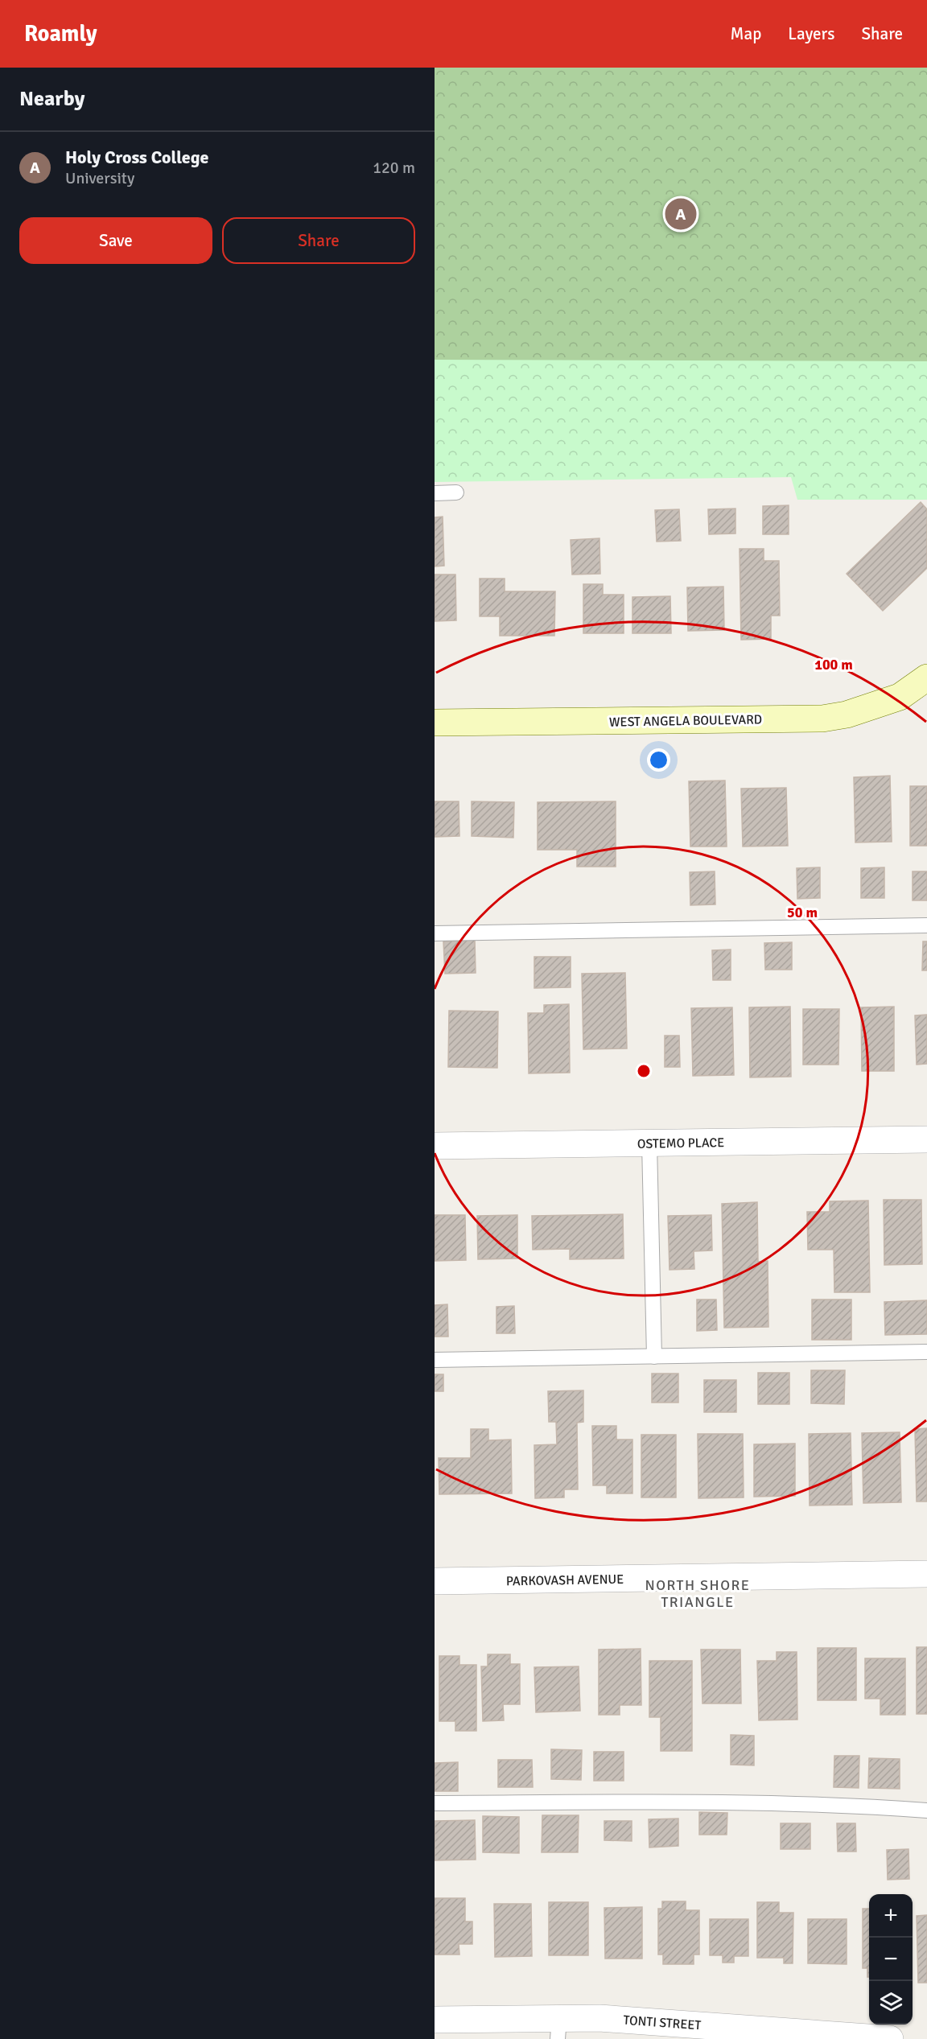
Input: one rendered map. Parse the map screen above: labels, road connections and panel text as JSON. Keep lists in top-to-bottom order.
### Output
{
  "streets": {
    "street": [
      "WEST ANGELA BOULEVARD",
      "OSTEMO PLACE",
      "PARKOVASH AVENUE",
      "TONTI STREET"
    ]
  },
  "districts": ["NORTH SHORE TRIANGLE"],
  "page": {
    "header": "Roamly",
    "nav": ["Map", "Layers", "Share"],
    "heading": "Nearby",
    "list": [
      {
        "mark": "A",
        "name": "Holy Cross College",
        "note": "University",
        "value": "120 m"
      }
    ],
    "pins": "A",
    "buttons": ["Save", "Share"],
    "map_buttons": ["+", "−"]
  },
  "rings": ["100 m", "50 m"]
}
